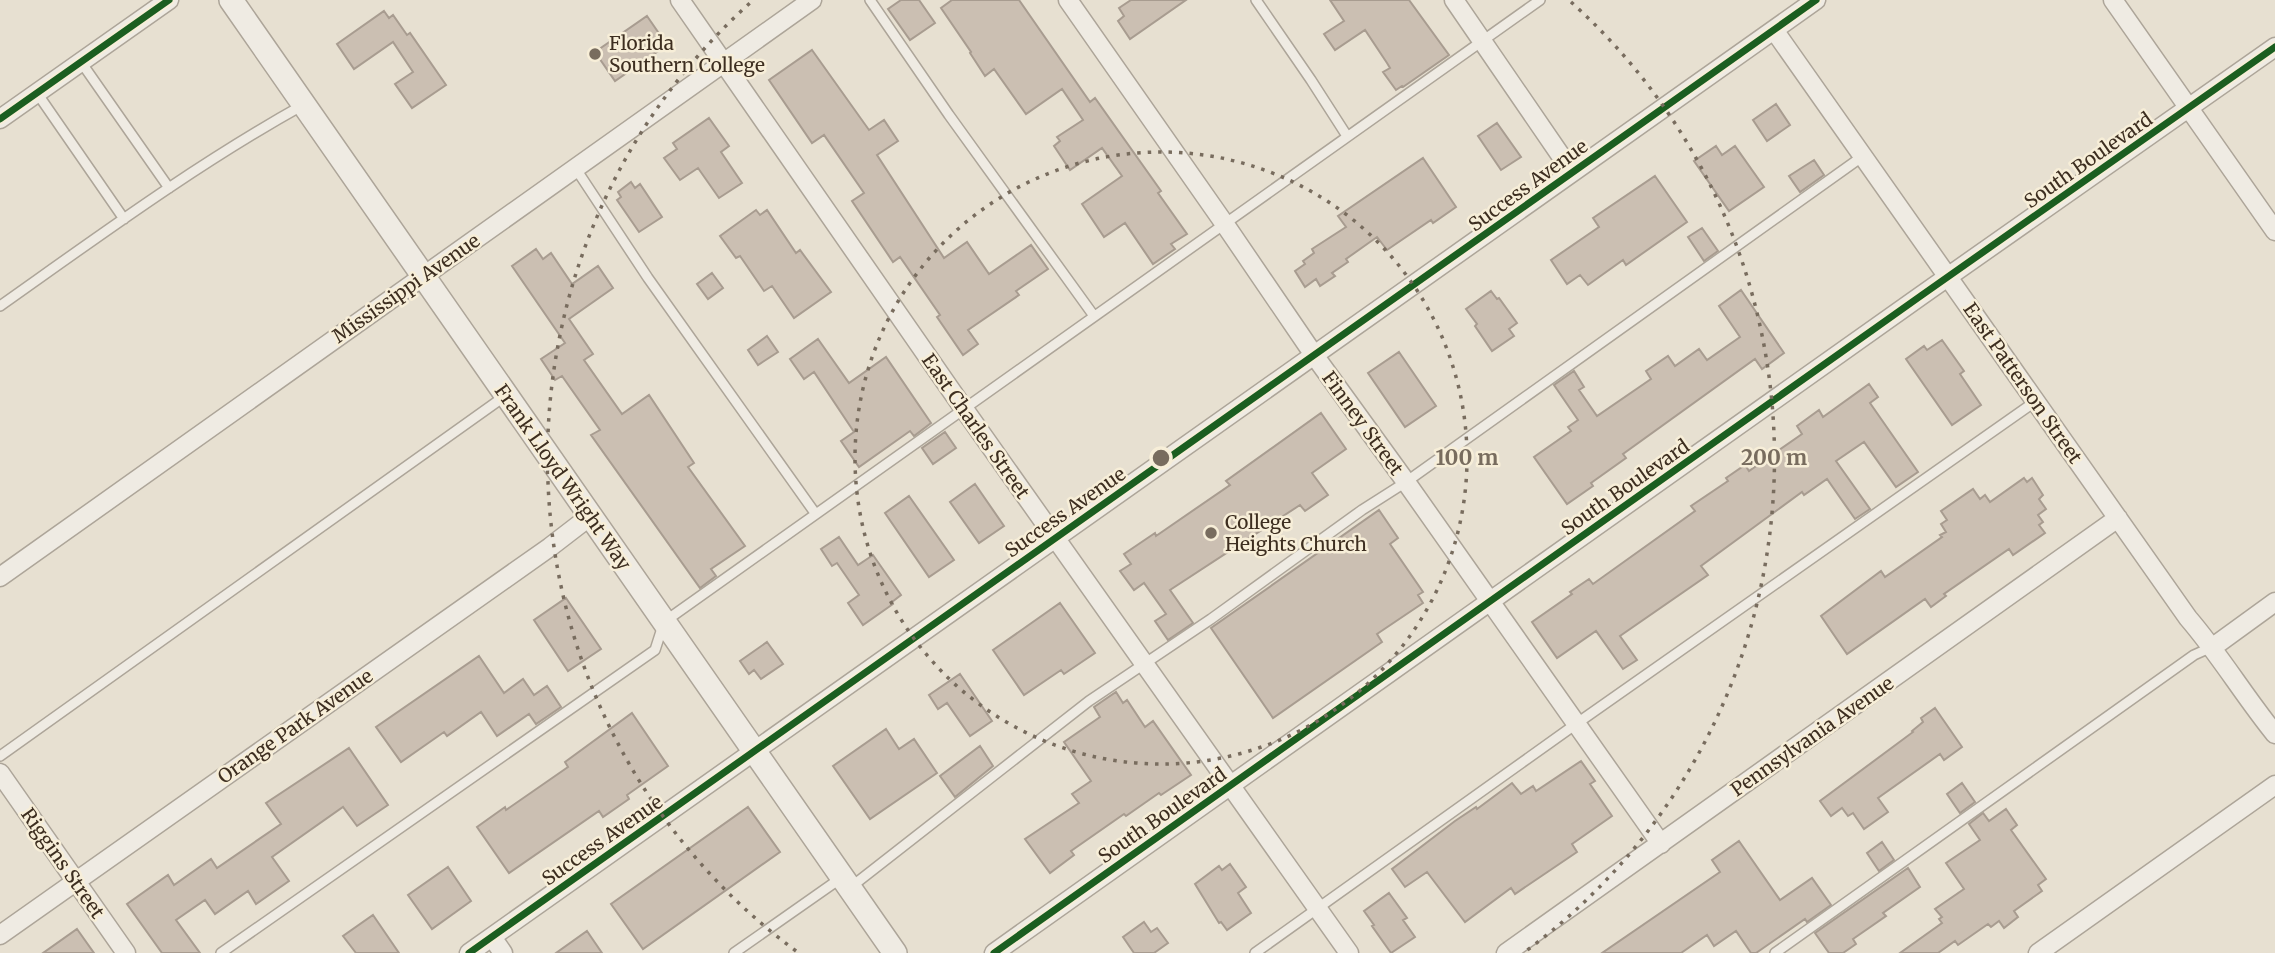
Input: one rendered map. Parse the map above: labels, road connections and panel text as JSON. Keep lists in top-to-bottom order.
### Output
{
  "streets": {
    "street": [
      "South Boulevard",
      "Success Avenue",
      "Mississippi Avenue",
      "East Patterson Street",
      "Finney Street",
      "East Charles Street",
      "Frank Lloyd Wright Way",
      "Orange Park Avenue",
      "Pennsylvania Avenue",
      "Riggins Street"
    ]
  },
  "crossings": [
    ["South Boulevard", "East Patterson Street"],
    ["South Boulevard", "Finney Street"],
    ["South Boulevard", "East Charles Street"],
    ["Success Avenue", "East Patterson Street"],
    ["Success Avenue", "Finney Street"],
    ["Success Avenue", "East Charles Street"],
    ["Success Avenue", "Frank Lloyd Wright Way"],
    ["Mississippi Avenue", "East Charles Street"],
    ["Mississippi Avenue", "Frank Lloyd Wright Way"],
    ["East Patterson Street", "Pennsylvania Avenue"],
    ["Finney Street", "Pennsylvania Avenue"],
    ["Frank Lloyd Wright Way", "Orange Park Avenue"],
    ["Orange Park Avenue", "Riggins Street"]
  ],
  "places": ["Florida Southern College", "College Heights Church"],
  "rings": ["100 m", "200 m"]
}
